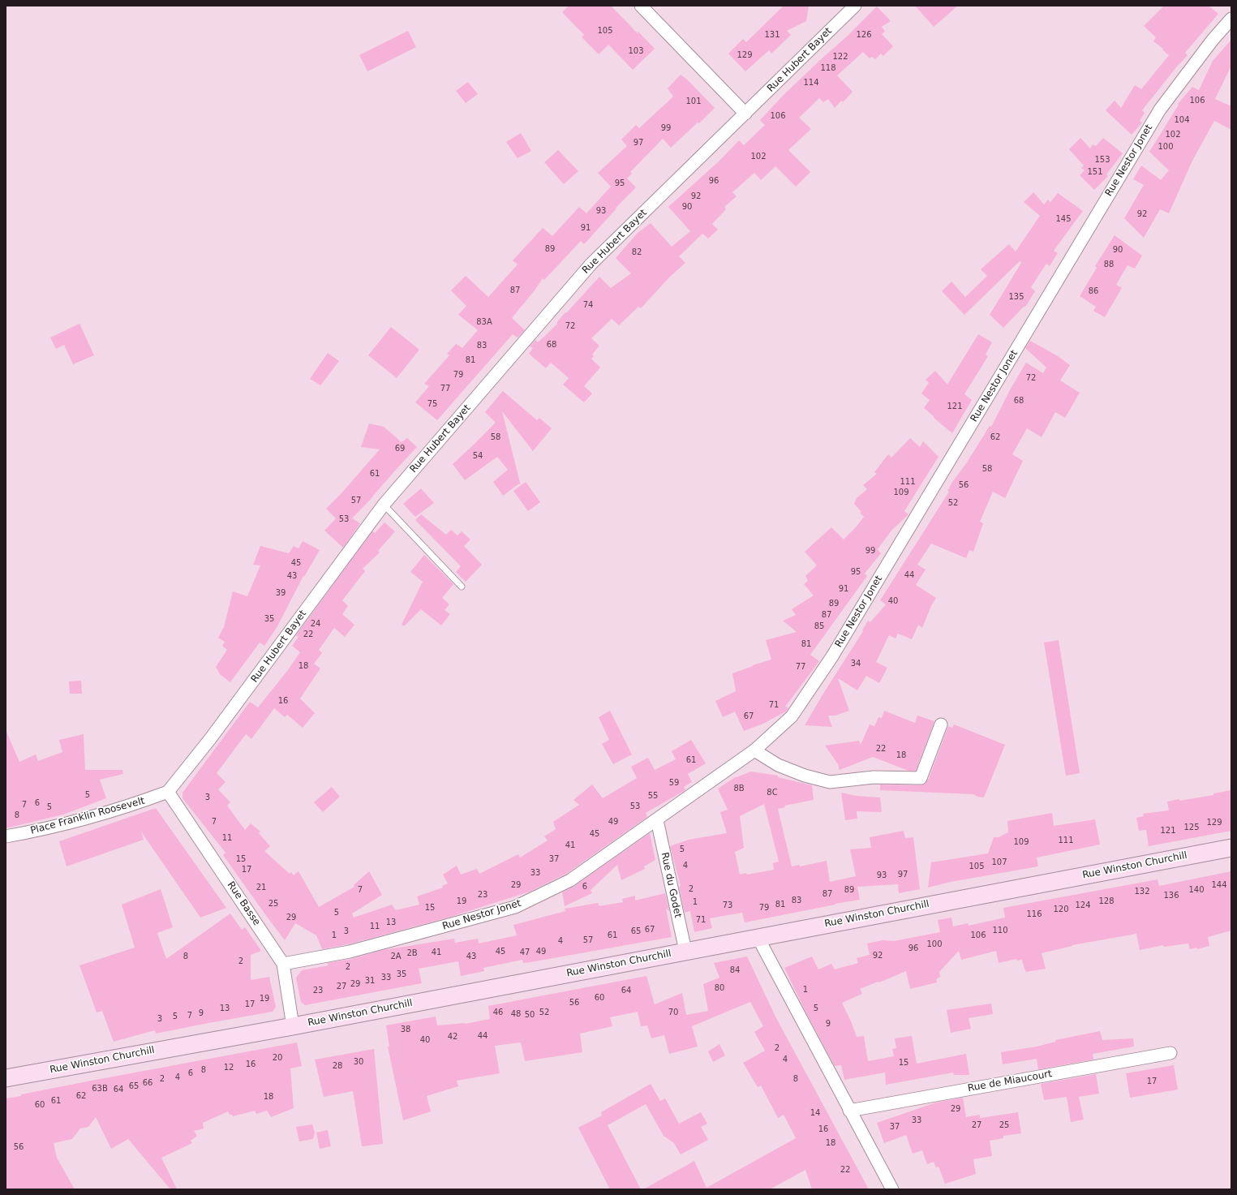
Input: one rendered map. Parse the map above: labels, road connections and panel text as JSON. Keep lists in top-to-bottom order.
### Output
{
  "streets": {
    "main road": ["Rue Winston Churchill"],
    "street": [
      "Rue Hubert Bayet",
      "Rue Nestor Jonet",
      "Place Franklin Roosevelt",
      "Rue du Godet",
      "Rue Basse",
      "Rue de Miaucourt"
    ]
  },
  "crossings": [
    ["Rue Hubert Bayet", "Place Franklin Roosevelt"],
    ["Rue Hubert Bayet", "Rue Basse"],
    ["Rue Nestor Jonet", "Rue du Godet"],
    ["Rue Nestor Jonet", "Rue Basse"],
    ["Place Franklin Roosevelt", "Rue Basse"],
    ["Rue Winston Churchill", "Rue du Godet"],
    ["Rue Winston Churchill", "Rue Basse"]
  ],
  "house_numbers": [
    "105",
    "131",
    "126",
    "103",
    "129",
    "122",
    "118",
    "114",
    "106",
    "101",
    "106",
    "104",
    "99",
    "102",
    "97",
    "100",
    "102",
    "153",
    "151",
    "96",
    "95",
    "92",
    "90",
    "93",
    "92",
    "145",
    "91",
    "89",
    "90",
    "82",
    "88",
    "87",
    "86",
    "135",
    "74",
    "83A",
    "72",
    "68",
    "83",
    "81",
    "79",
    "72",
    "77",
    "68",
    "75",
    "121",
    "58",
    "62",
    "69",
    "54",
    "58",
    "61",
    "111",
    "56",
    "109",
    "57",
    "52",
    "53",
    "99",
    "45",
    "95",
    "44",
    "43",
    "91",
    "39",
    "40",
    "89",
    "87",
    "35",
    "24",
    "85",
    "22",
    "81",
    "34",
    "18",
    "77",
    "16",
    "71",
    "67",
    "22",
    "18",
    "61",
    "59",
    "8B",
    "8C",
    "5",
    "55",
    "3",
    "6",
    "7",
    "53",
    "5",
    "8",
    "7",
    "49",
    "129",
    "125",
    "121",
    "45",
    "11",
    "111",
    "109",
    "41",
    "5",
    "15",
    "37",
    "107",
    "4",
    "105",
    "17",
    "33",
    "97",
    "93",
    "29",
    "144",
    "6",
    "21",
    "2",
    "7",
    "89",
    "140",
    "132",
    "87",
    "23",
    "136",
    "83",
    "19",
    "128",
    "1",
    "25",
    "81",
    "73",
    "124",
    "15",
    "79",
    "120",
    "5",
    "116",
    "29",
    "71",
    "13",
    "11",
    "67",
    "110",
    "3",
    "65",
    "1",
    "61",
    "106",
    "57",
    "4",
    "100",
    "96",
    "45",
    "49",
    "41",
    "47",
    "2B",
    "92",
    "8",
    "2A",
    "43",
    "2",
    "2",
    "84",
    "35",
    "33",
    "31",
    "29",
    "27",
    "80",
    "1",
    "23",
    "64",
    "60",
    "19",
    "56",
    "17",
    "13",
    "5",
    "46",
    "52",
    "70",
    "9",
    "48",
    "50",
    "7",
    "5",
    "3",
    "9",
    "38",
    "44",
    "42",
    "40",
    "2",
    "20",
    "4",
    "30",
    "15",
    "16",
    "28",
    "12",
    "8",
    "6",
    "4",
    "2",
    "8",
    "17",
    "66",
    "65",
    "63B",
    "64",
    "62",
    "18",
    "61",
    "60",
    "29",
    "14",
    "33",
    "27",
    "25",
    "37",
    "16",
    "18",
    "56",
    "22"
  ]
}
